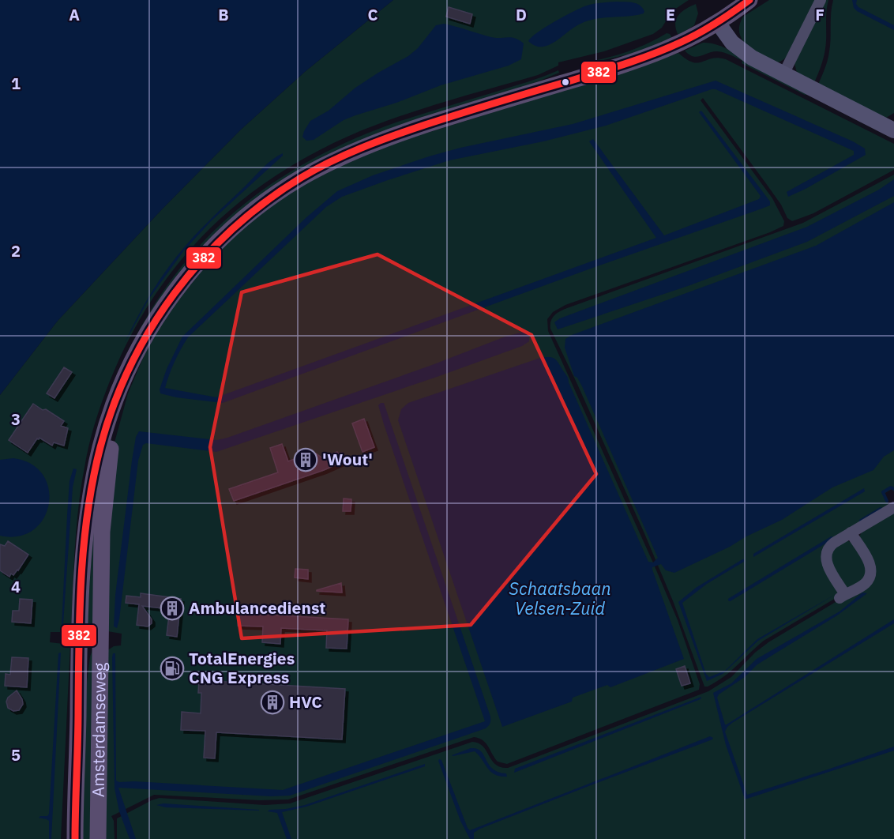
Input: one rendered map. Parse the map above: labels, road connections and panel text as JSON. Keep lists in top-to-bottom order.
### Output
{
  "streets": {
    "main road": ["Amsterdamseweg"]
  },
  "water": ["Schaatsbaan Velsen-Zuid"],
  "places": {
    "building": ["'Wout'", "Ambulancedienst", "HVC"],
    "fuel station": ["TotalEnergies CNG Express"]
  },
  "lines": ["transit line 382"],
  "grid": {
    "columns": [
      "A",
      "B",
      "C",
      "D",
      "E",
      "F"
    ],
    "rows": [
      "1",
      "2",
      "3",
      "4",
      "5"
    ]
  }
}
